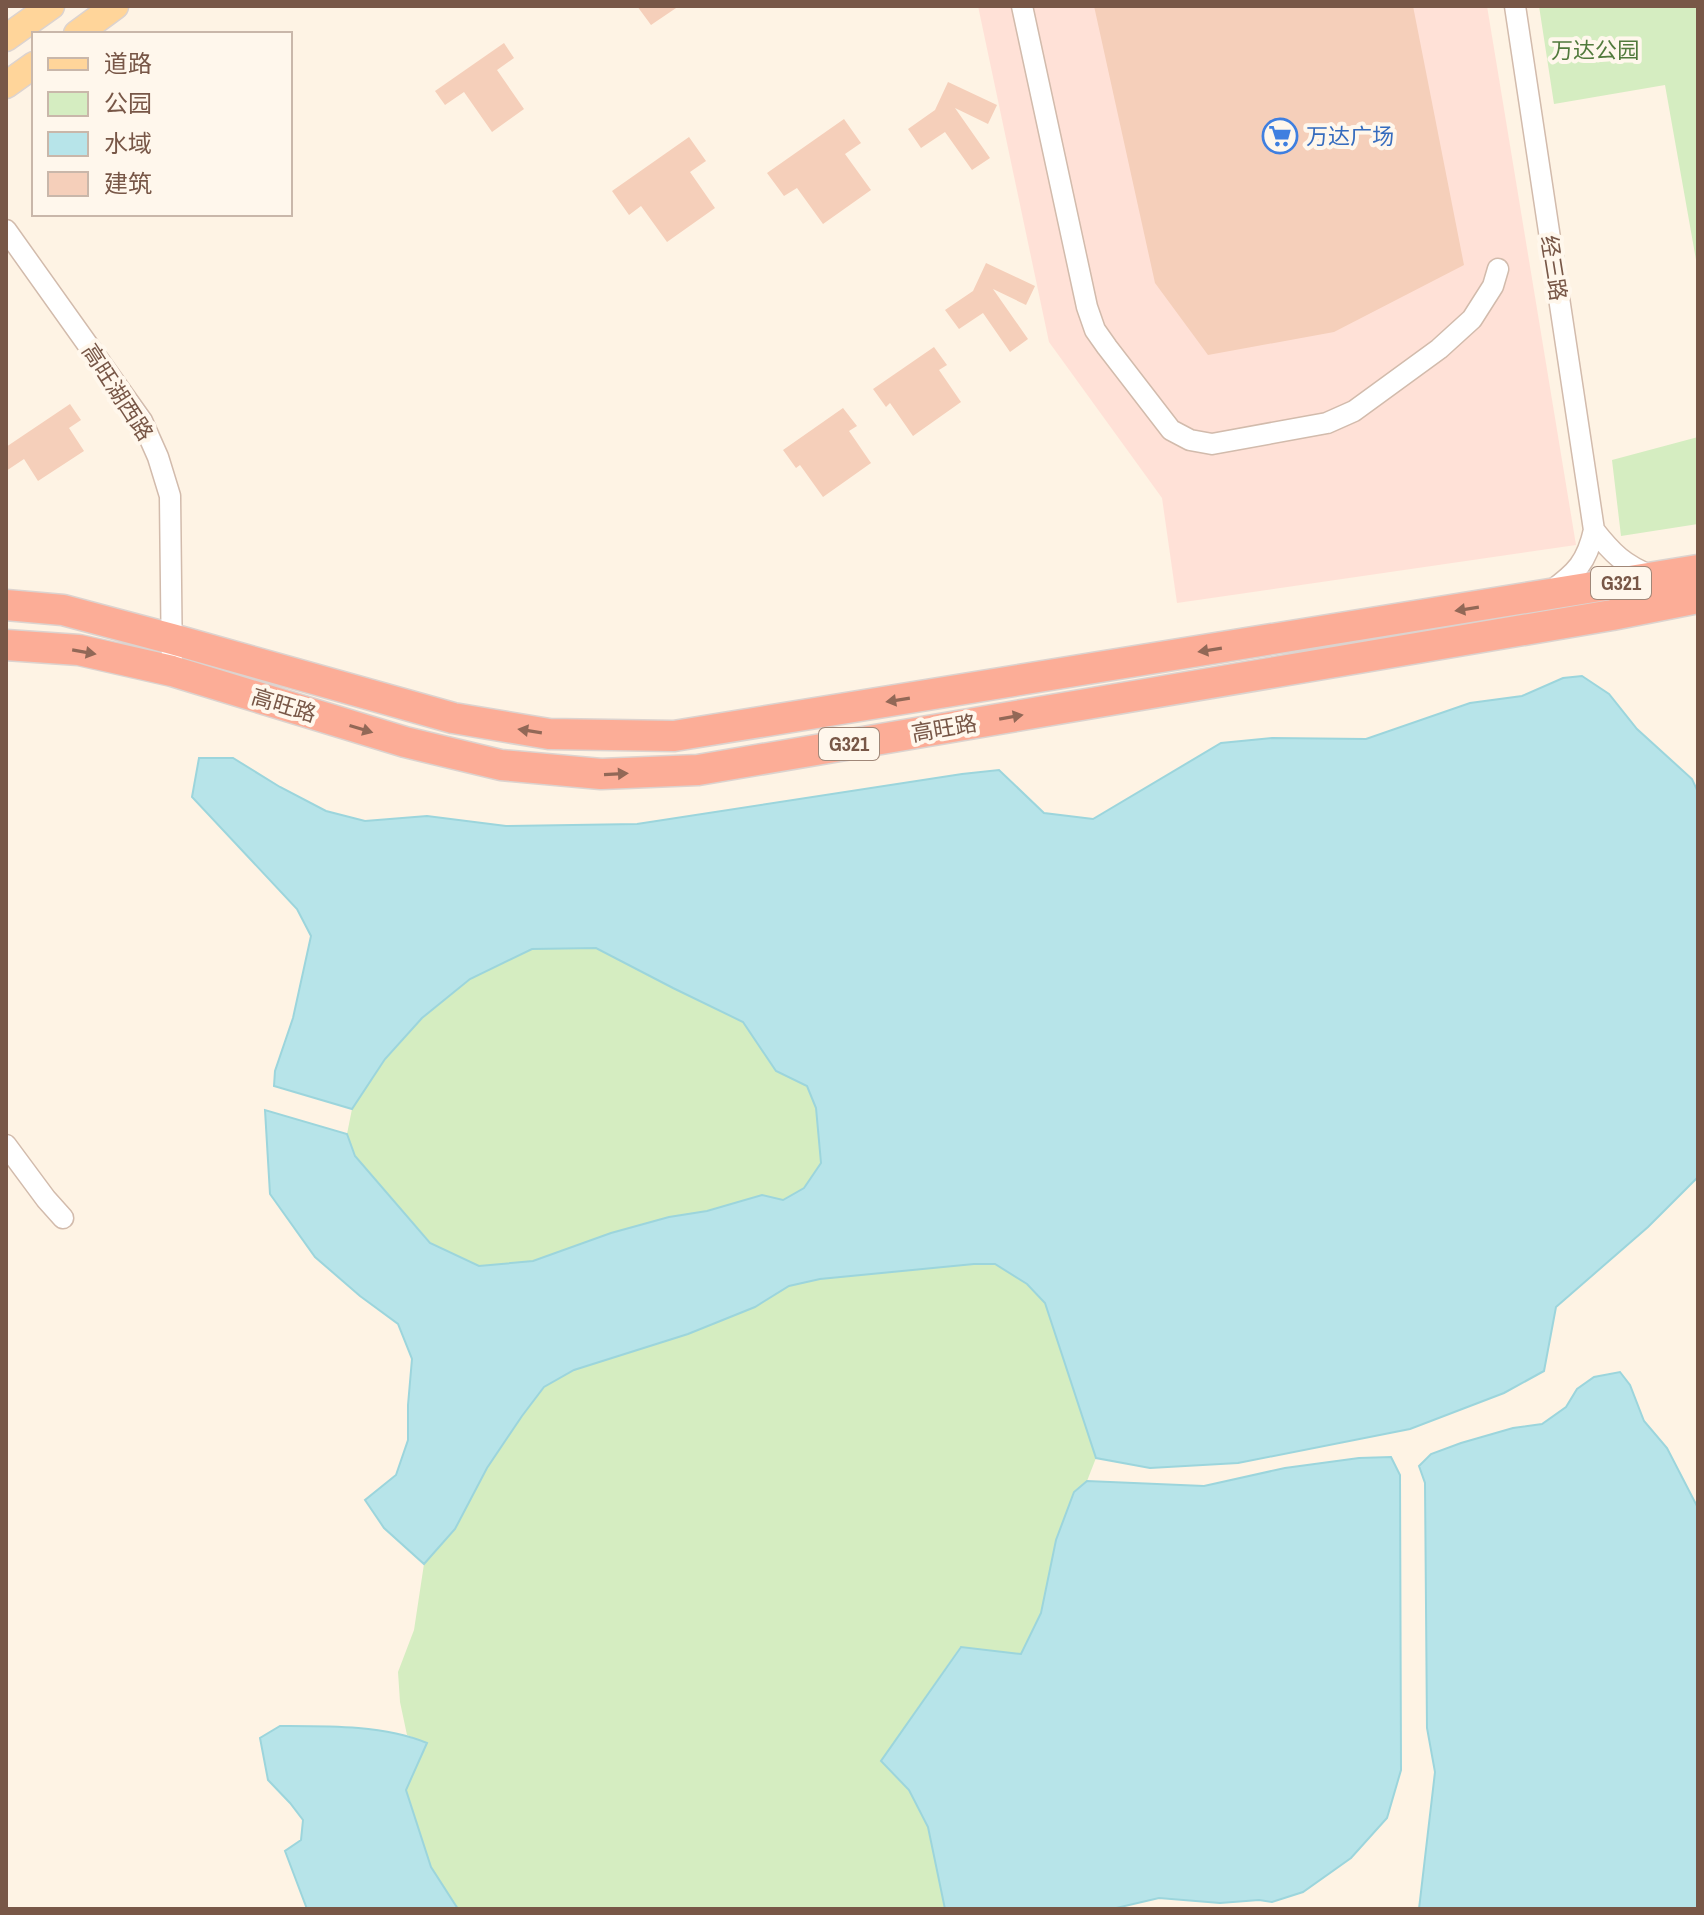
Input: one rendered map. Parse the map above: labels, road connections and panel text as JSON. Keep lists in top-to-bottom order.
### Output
{
  "streets": {
    "highway": ["G321", "高旺路"],
    "street": ["经三路", "高旺湖西路"]
  },
  "crossings": [
    ["高旺湖西路", "高旺路"]
  ],
  "parks": ["万达公园"],
  "places": {
    "supermarket": ["万达广场"]
  },
  "legend": [
    "道路",
    "公园",
    "水域",
    "建筑"
  ]
}
